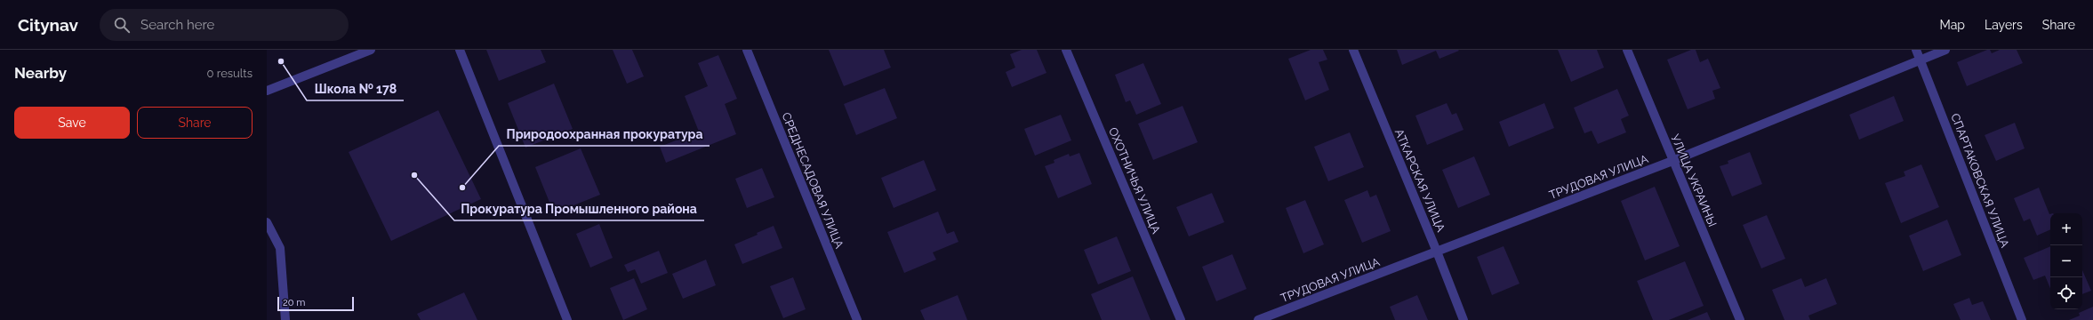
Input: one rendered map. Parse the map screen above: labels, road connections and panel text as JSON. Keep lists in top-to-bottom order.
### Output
{
  "streets": {
    "street": [
      "ТРУДОВАЯ УЛИЦА",
      "СРЕДНЕСАДОВАЯ УЛИЦА",
      "ОХОТНИЧЬЯ УЛИЦА",
      "АТКАРСКАЯ УЛИЦА",
      "УЛИЦА УКРАИНЫ",
      "СПАРТАКОВСКАЯ УЛИЦА"
    ]
  },
  "crossings": [
    ["ТРУДОВАЯ УЛИЦА", "АТКАРСКАЯ УЛИЦА"],
    ["ТРУДОВАЯ УЛИЦА", "УЛИЦА УКРАИНЫ"],
    ["ТРУДОВАЯ УЛИЦА", "СПАРТАКОВСКАЯ УЛИЦА"]
  ],
  "places": ["Школа № 178", "Прокуратура Промышленного района", "Природоохранная прокуратура"],
  "scale_bar": "20 m",
  "page": {
    "header": "Citynav",
    "search": "Search here",
    "nav": ["Map", "Layers", "Share"],
    "heading": ["Nearby", "0 results"],
    "buttons": ["Save", "Share"],
    "map_buttons": ["+", "−"],
    "scale": "20 m"
  }
}
